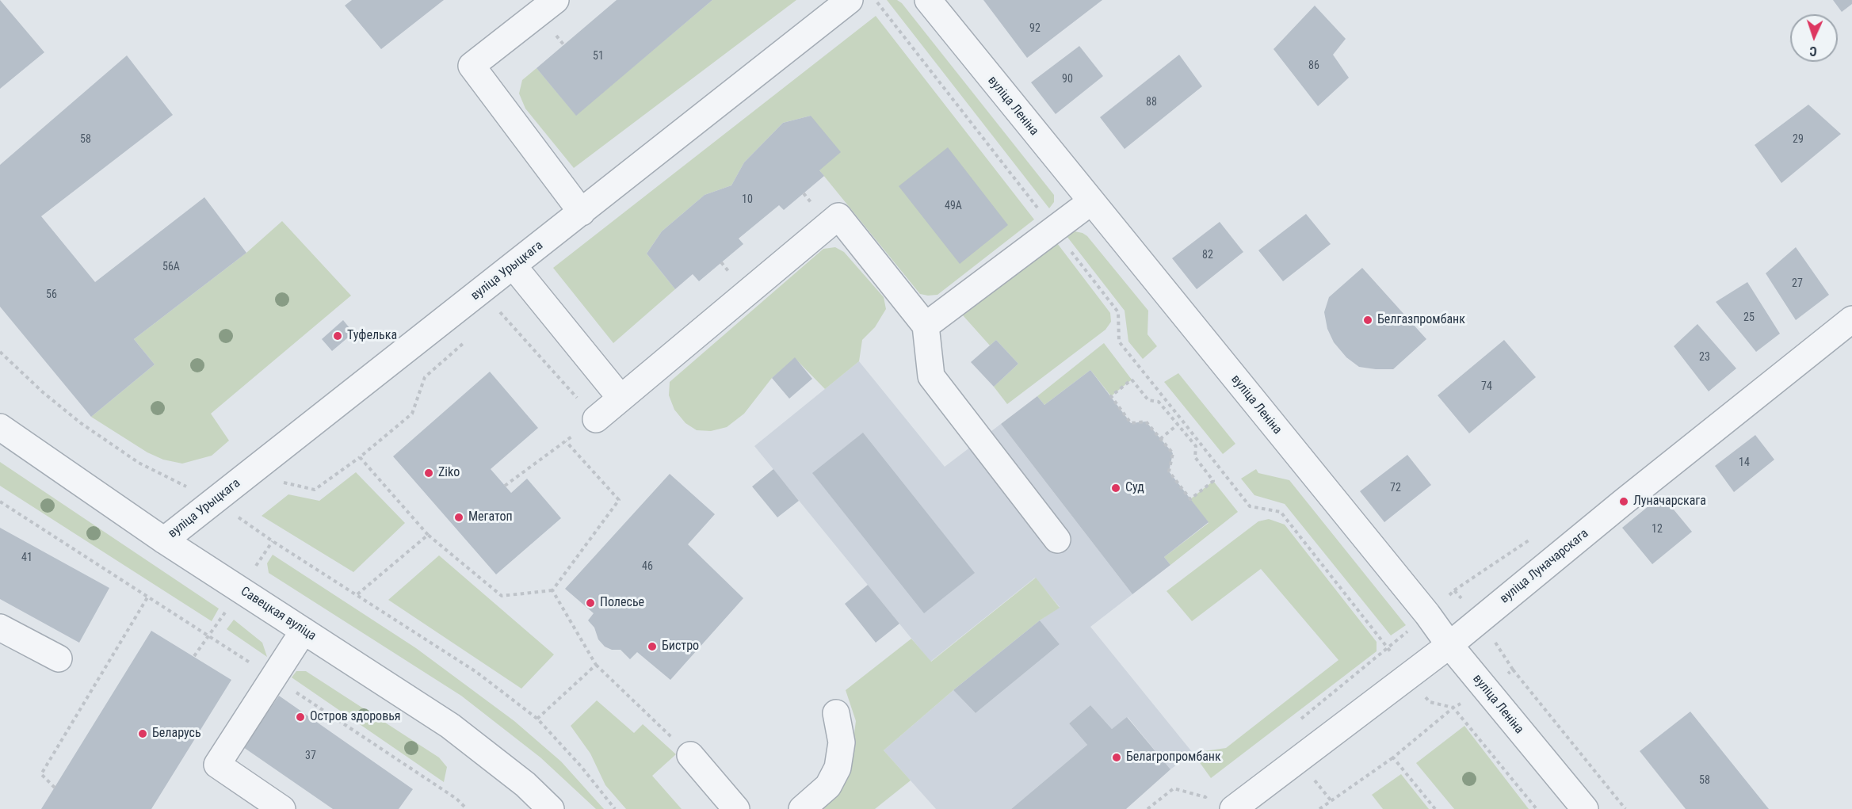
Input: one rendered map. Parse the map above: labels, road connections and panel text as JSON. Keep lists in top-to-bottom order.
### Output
{
  "streets": {
    "street": [
      "вуліца Леніна",
      "вуліца Урыцкага",
      "вуліца Луначарскага",
      "Савецкая вуліца"
    ]
  },
  "crossings": [
    ["вуліца Леніна", "вуліца Луначарскага"],
    ["вуліца Урыцкага", "Савецкая вуліца"]
  ],
  "places": [
    "Белгазпромбанк",
    "Туфелька",
    "Ziko",
    "Суд",
    "Луначарскага",
    "Мегатоп",
    "Полесье",
    "Бистро",
    "Остров здоровья",
    "Беларусь",
    "Белагропромбанк"
  ],
  "house_numbers": [
    "92",
    "51",
    "86",
    "90",
    "88",
    "58",
    "29",
    "10",
    "49А",
    "82",
    "56А",
    "27",
    "56",
    "25",
    "23",
    "74",
    "14",
    "72",
    "12",
    "41",
    "46",
    "37",
    "58"
  ],
  "north": "bottom"
}
